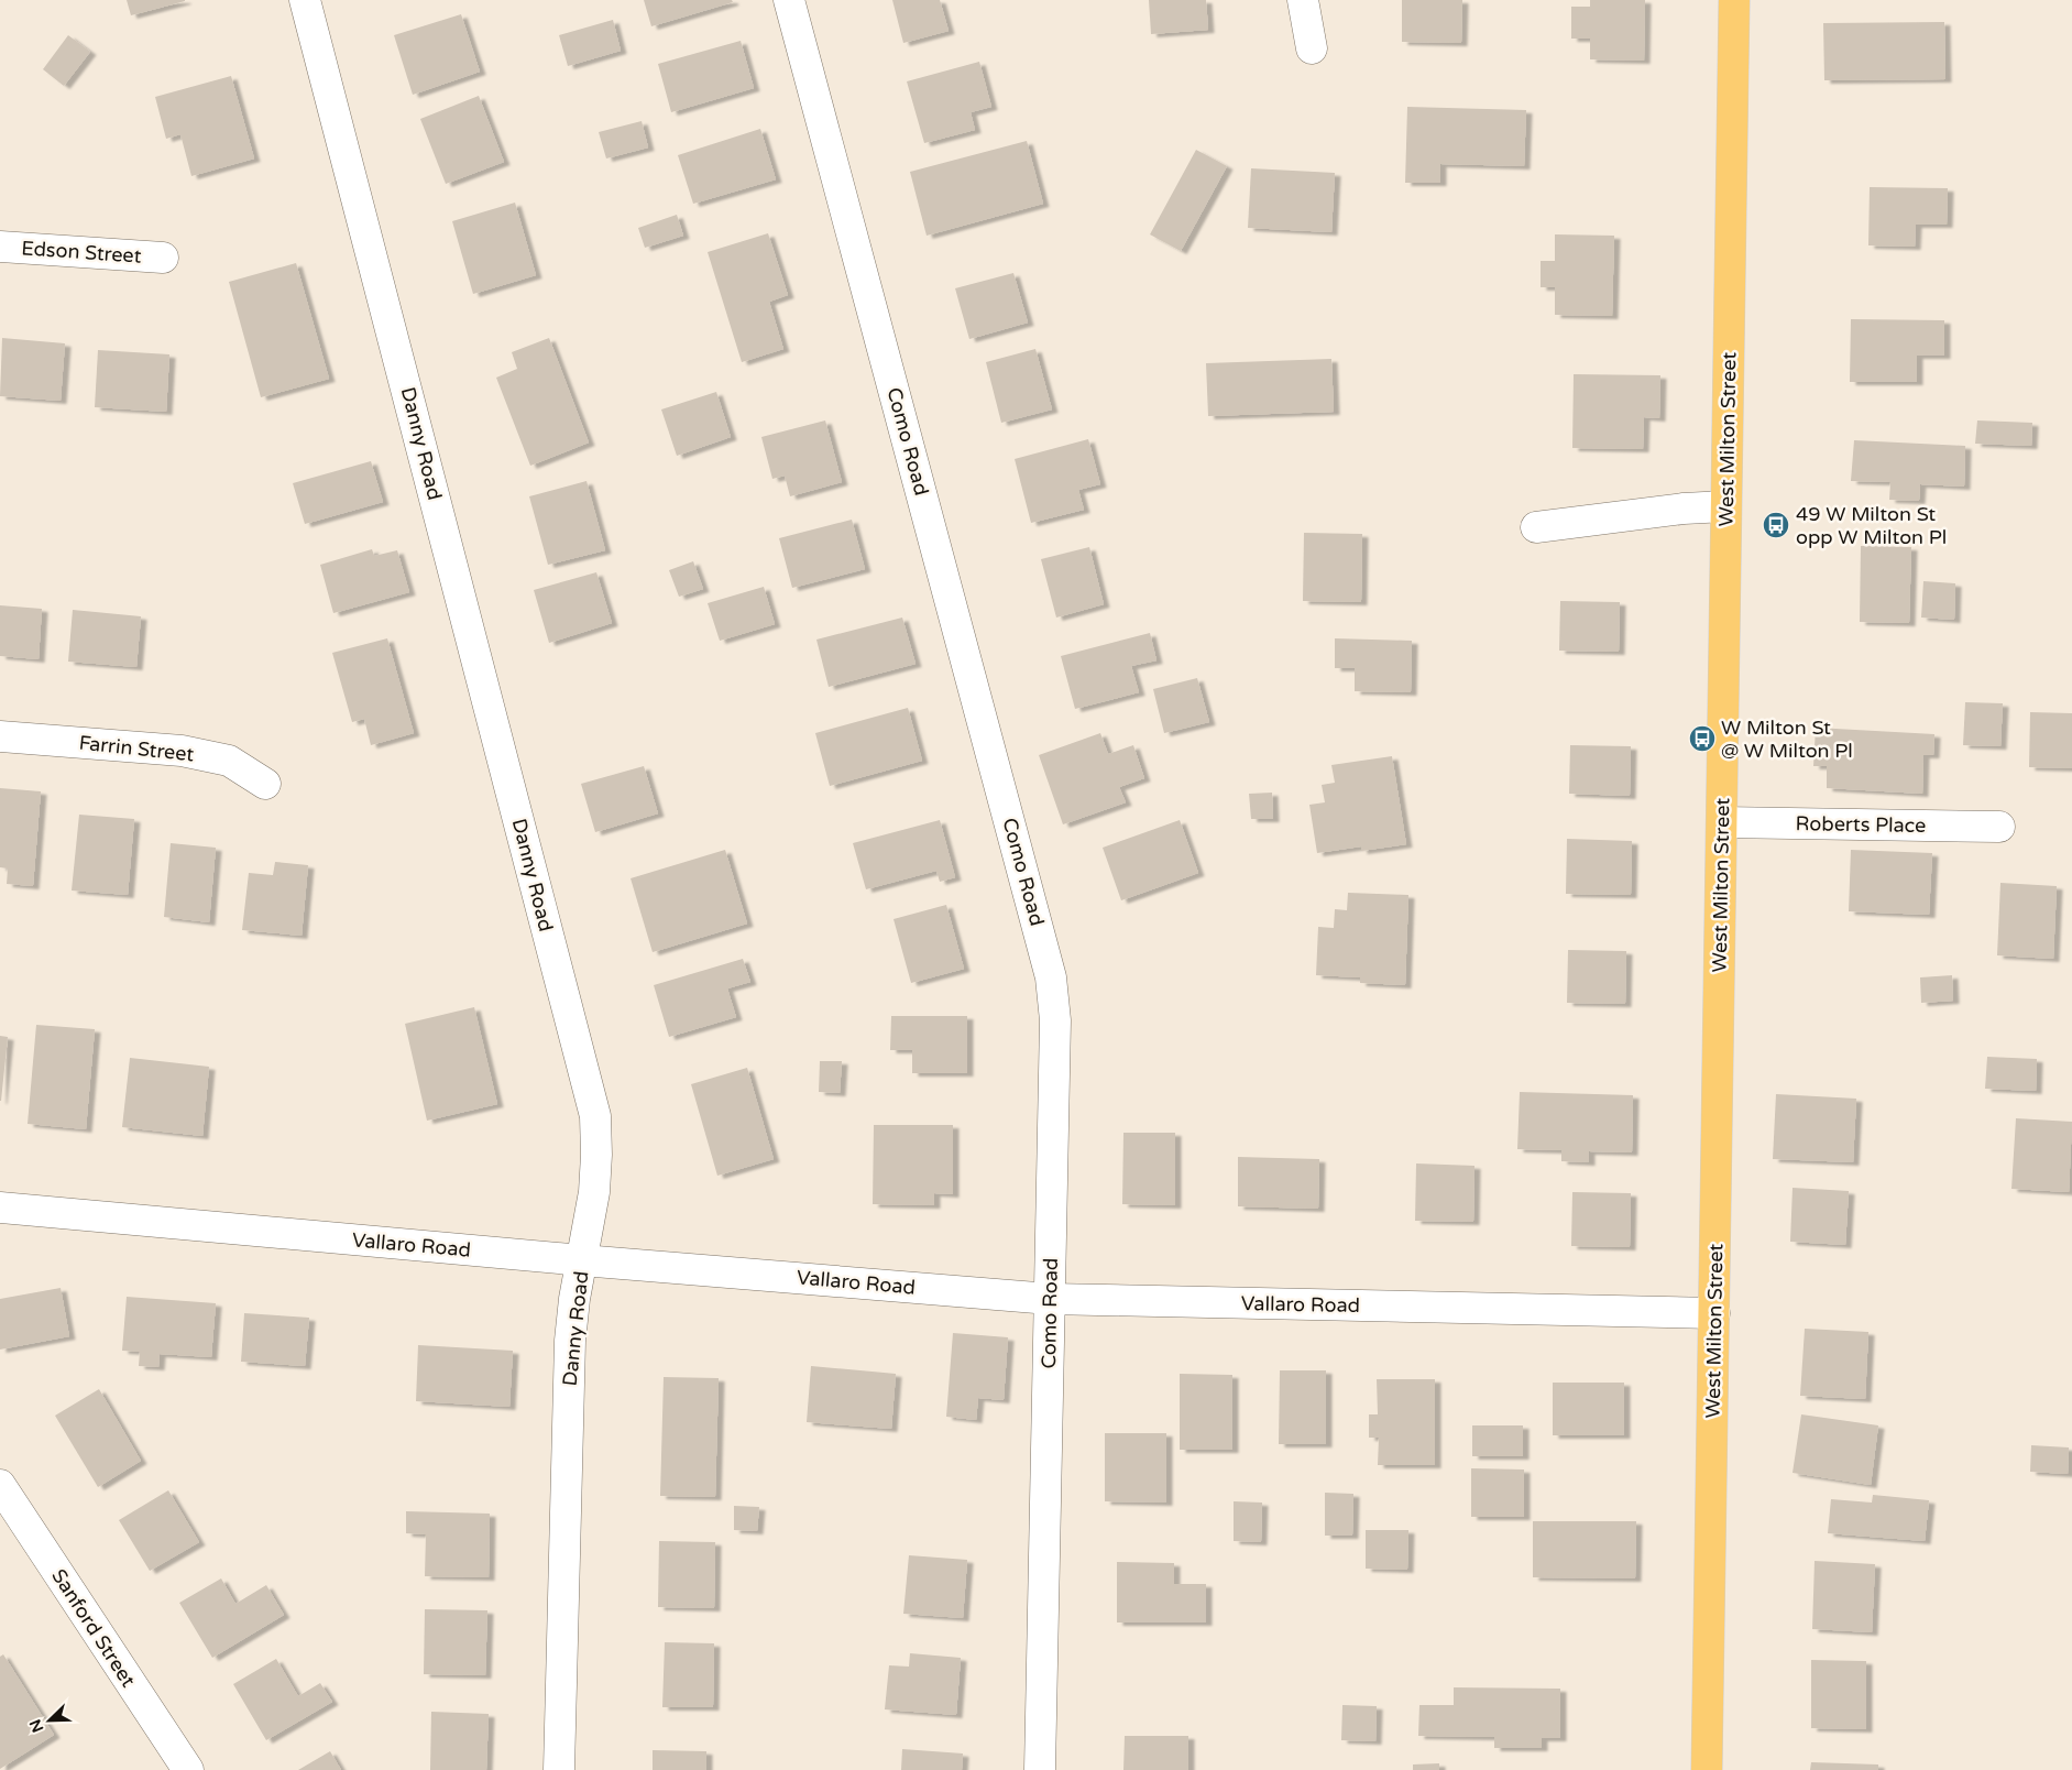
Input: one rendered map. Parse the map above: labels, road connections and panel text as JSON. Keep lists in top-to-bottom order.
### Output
{
  "streets": {
    "main road": ["West Milton Street"],
    "street": [
      "Edson Street",
      "Como Road",
      "Danny Road",
      "Farrin Street",
      "Roberts Place",
      "Vallaro Road",
      "Sanford Street"
    ]
  },
  "crossings": [
    ["West Milton Street", "Roberts Place"],
    ["West Milton Street", "Vallaro Road"],
    ["Como Road", "Vallaro Road"],
    ["Danny Road", "Vallaro Road"]
  ],
  "places": {
    "bus stop": ["49 W Milton St opp W Milton Pl", "W Milton St @ W Milton Pl"]
  },
  "north": "bottom left"
}
